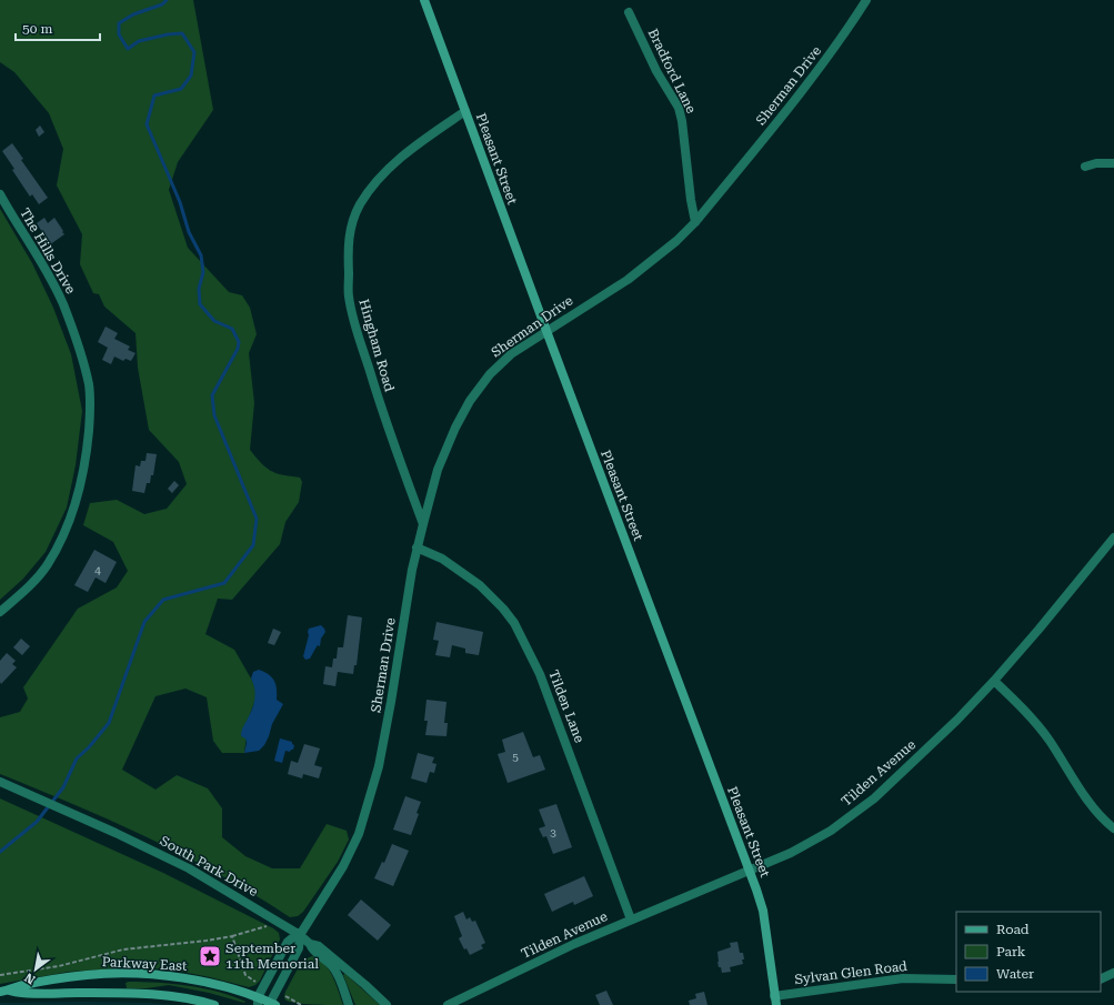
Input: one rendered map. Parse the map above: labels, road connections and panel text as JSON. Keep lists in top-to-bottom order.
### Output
{
  "streets": {
    "street": [
      "Bradford Lane",
      "Sherman Drive",
      "Pleasant Street",
      "The Hills Drive",
      "Hingham Road",
      "Tilden Lane",
      "Tilden Avenue",
      "South Park Drive",
      "Parkway East",
      "Sylvan Glen Road"
    ]
  },
  "crossings": [
    ["Bradford Lane", "Sherman Drive"],
    ["Sherman Drive", "Pleasant Street"],
    ["Sherman Drive", "Hingham Road"],
    ["Sherman Drive", "Tilden Lane"],
    ["Sherman Drive", "South Park Drive"],
    ["Sherman Drive", "Parkway East"],
    ["Pleasant Street", "Hingham Road"],
    ["Pleasant Street", "Tilden Avenue"],
    ["Pleasant Street", "Sylvan Glen Road"],
    ["Tilden Lane", "Tilden Avenue"]
  ],
  "places": {
    "place": ["September 11th Memorial"]
  },
  "house_numbers": ["4", "5", "3"],
  "legend": ["Road", "Park", "Water"],
  "scale_bar": "50 m",
  "north": "bottom left"
}
